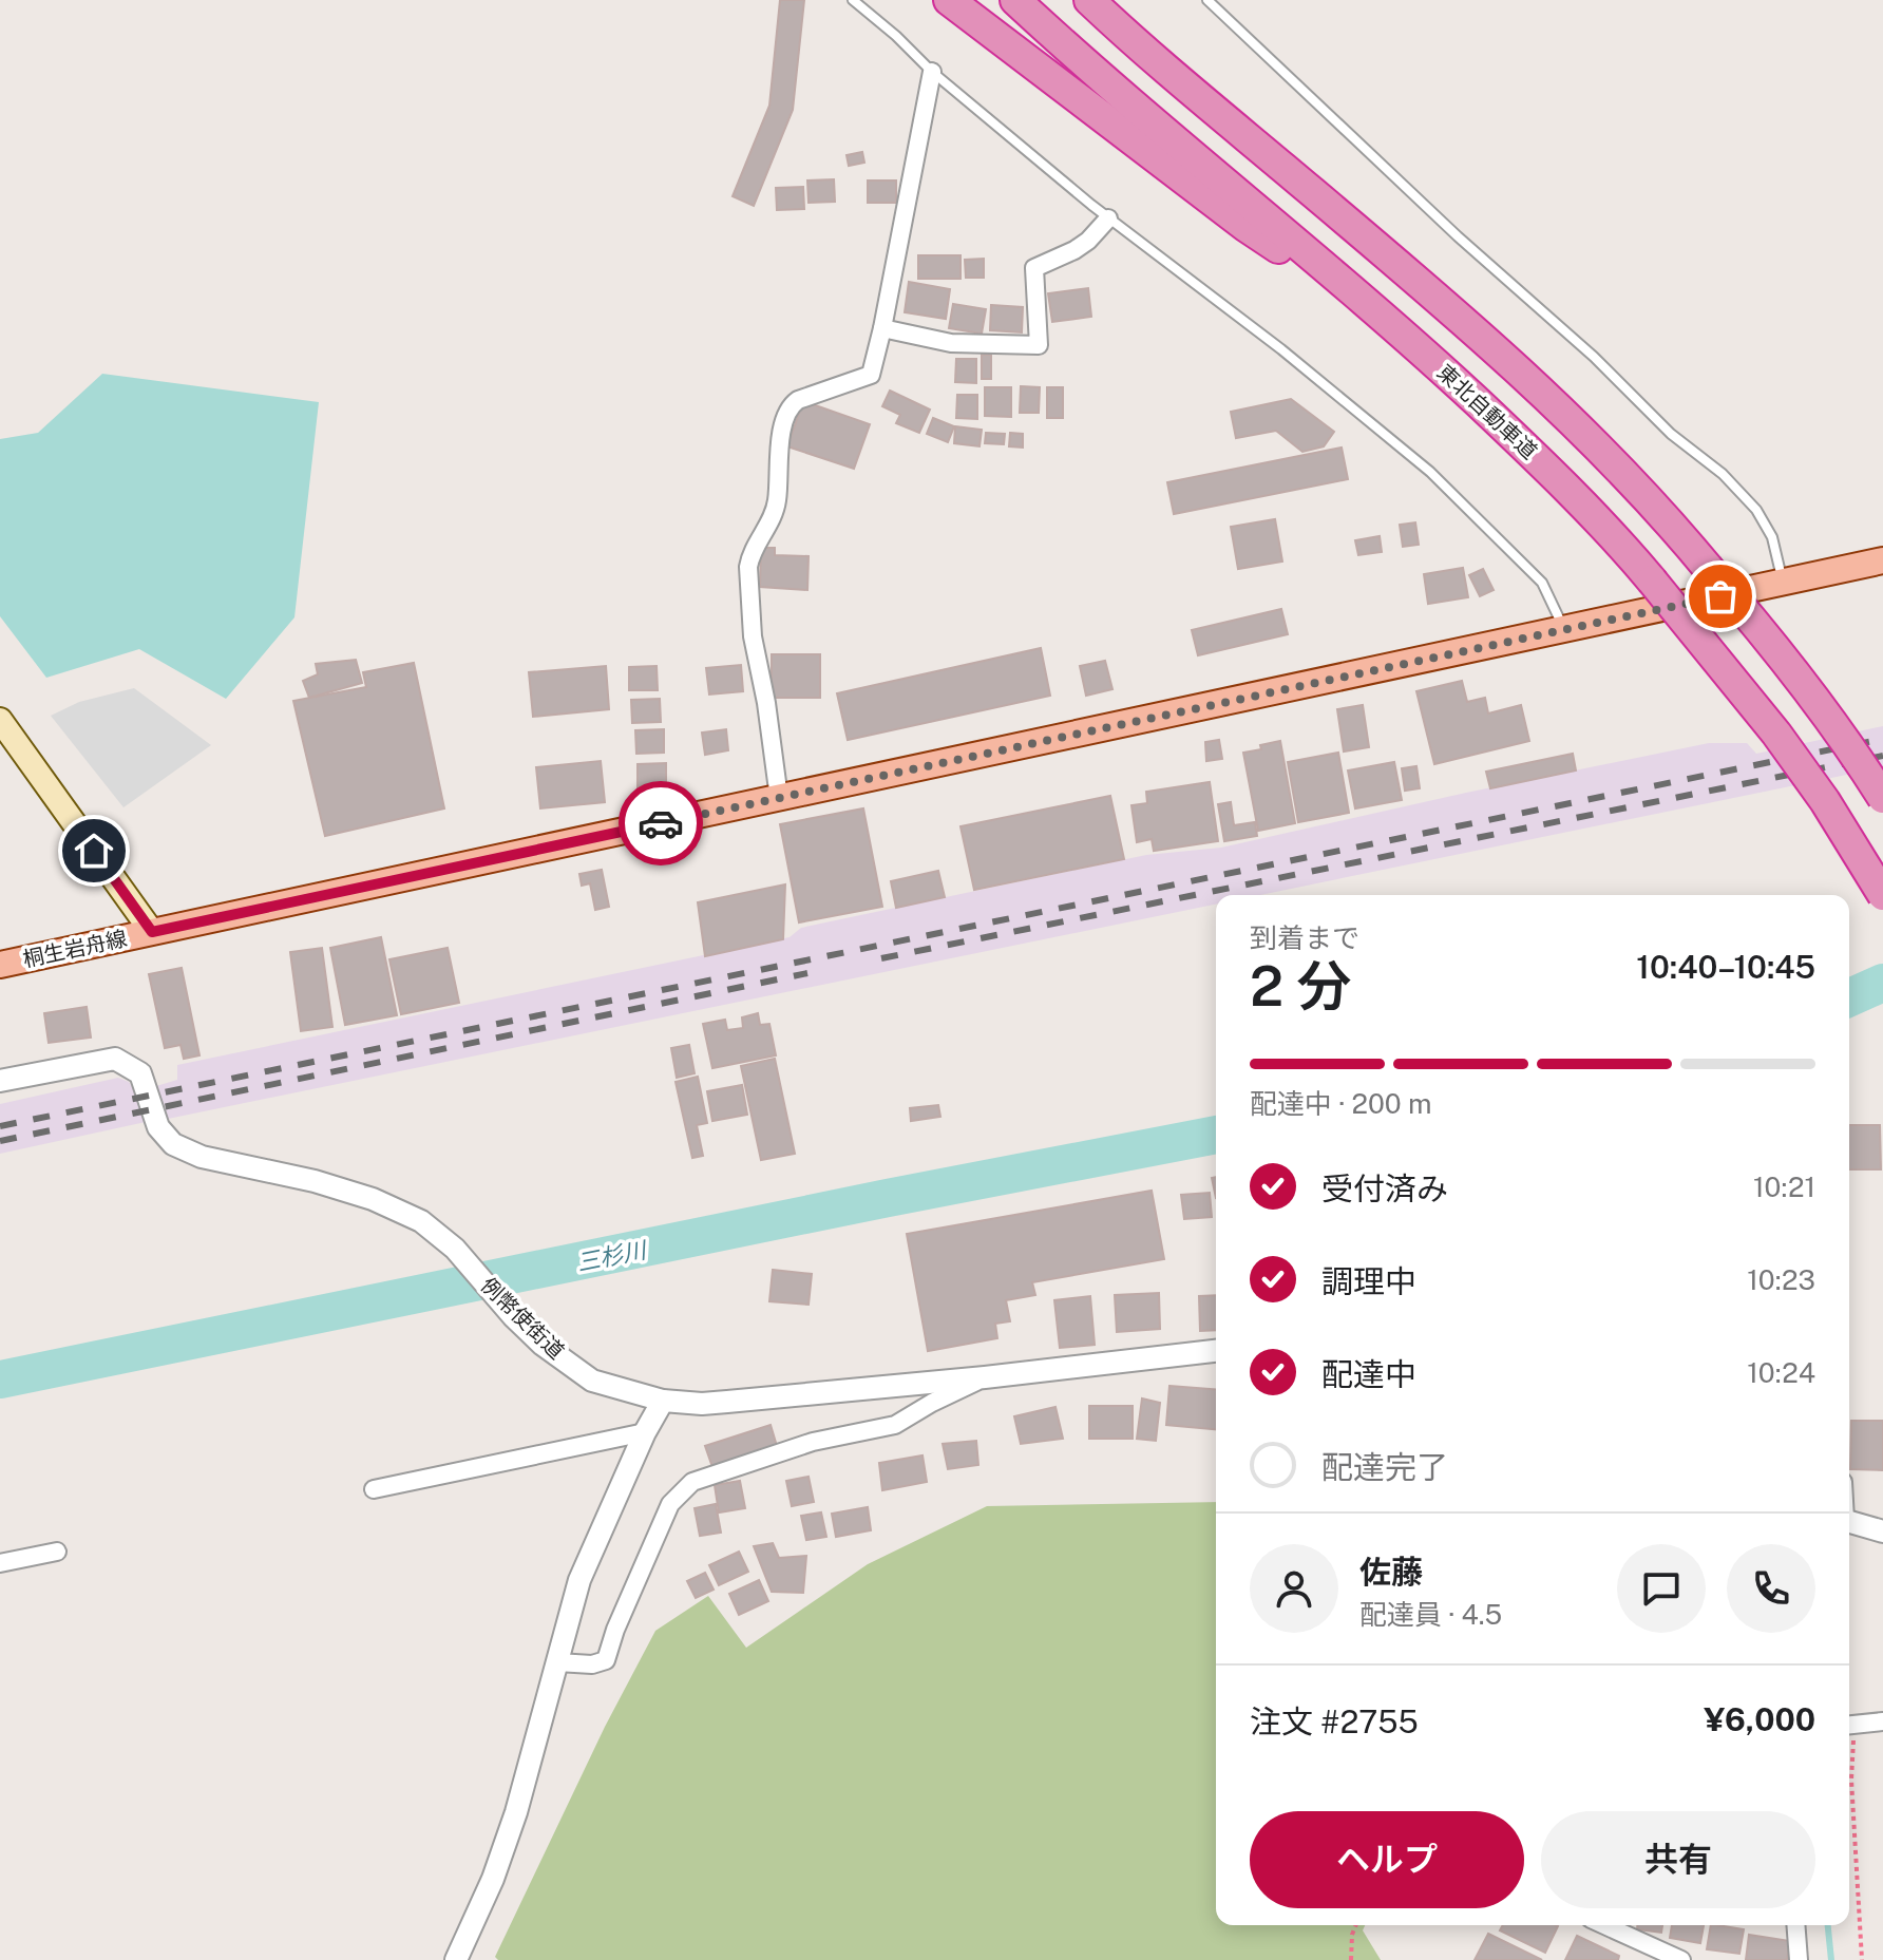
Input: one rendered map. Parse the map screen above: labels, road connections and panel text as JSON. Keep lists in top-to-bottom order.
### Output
{
  "streets": {
    "highway": ["東北自動車道"],
    "main road": ["桐生岩舟線"],
    "street": ["例幣使街道"]
  },
  "water": ["三杉川"],
  "page": {
    "heading": ["2 分", "到着まで", "10:40–10:45"],
    "panel": [
      "佐藤",
      "配達員 · 4.5",
      "注文 #2755",
      "¥6,000"
    ],
    "bar": "配達中 · 200 m",
    "list": [
      ["受付済み", "10:21"],
      ["調理中", "10:23"],
      ["配達中", "10:24"],
      "配達完了"
    ],
    "buttons": ["ヘルプ", "共有"]
  }
}
